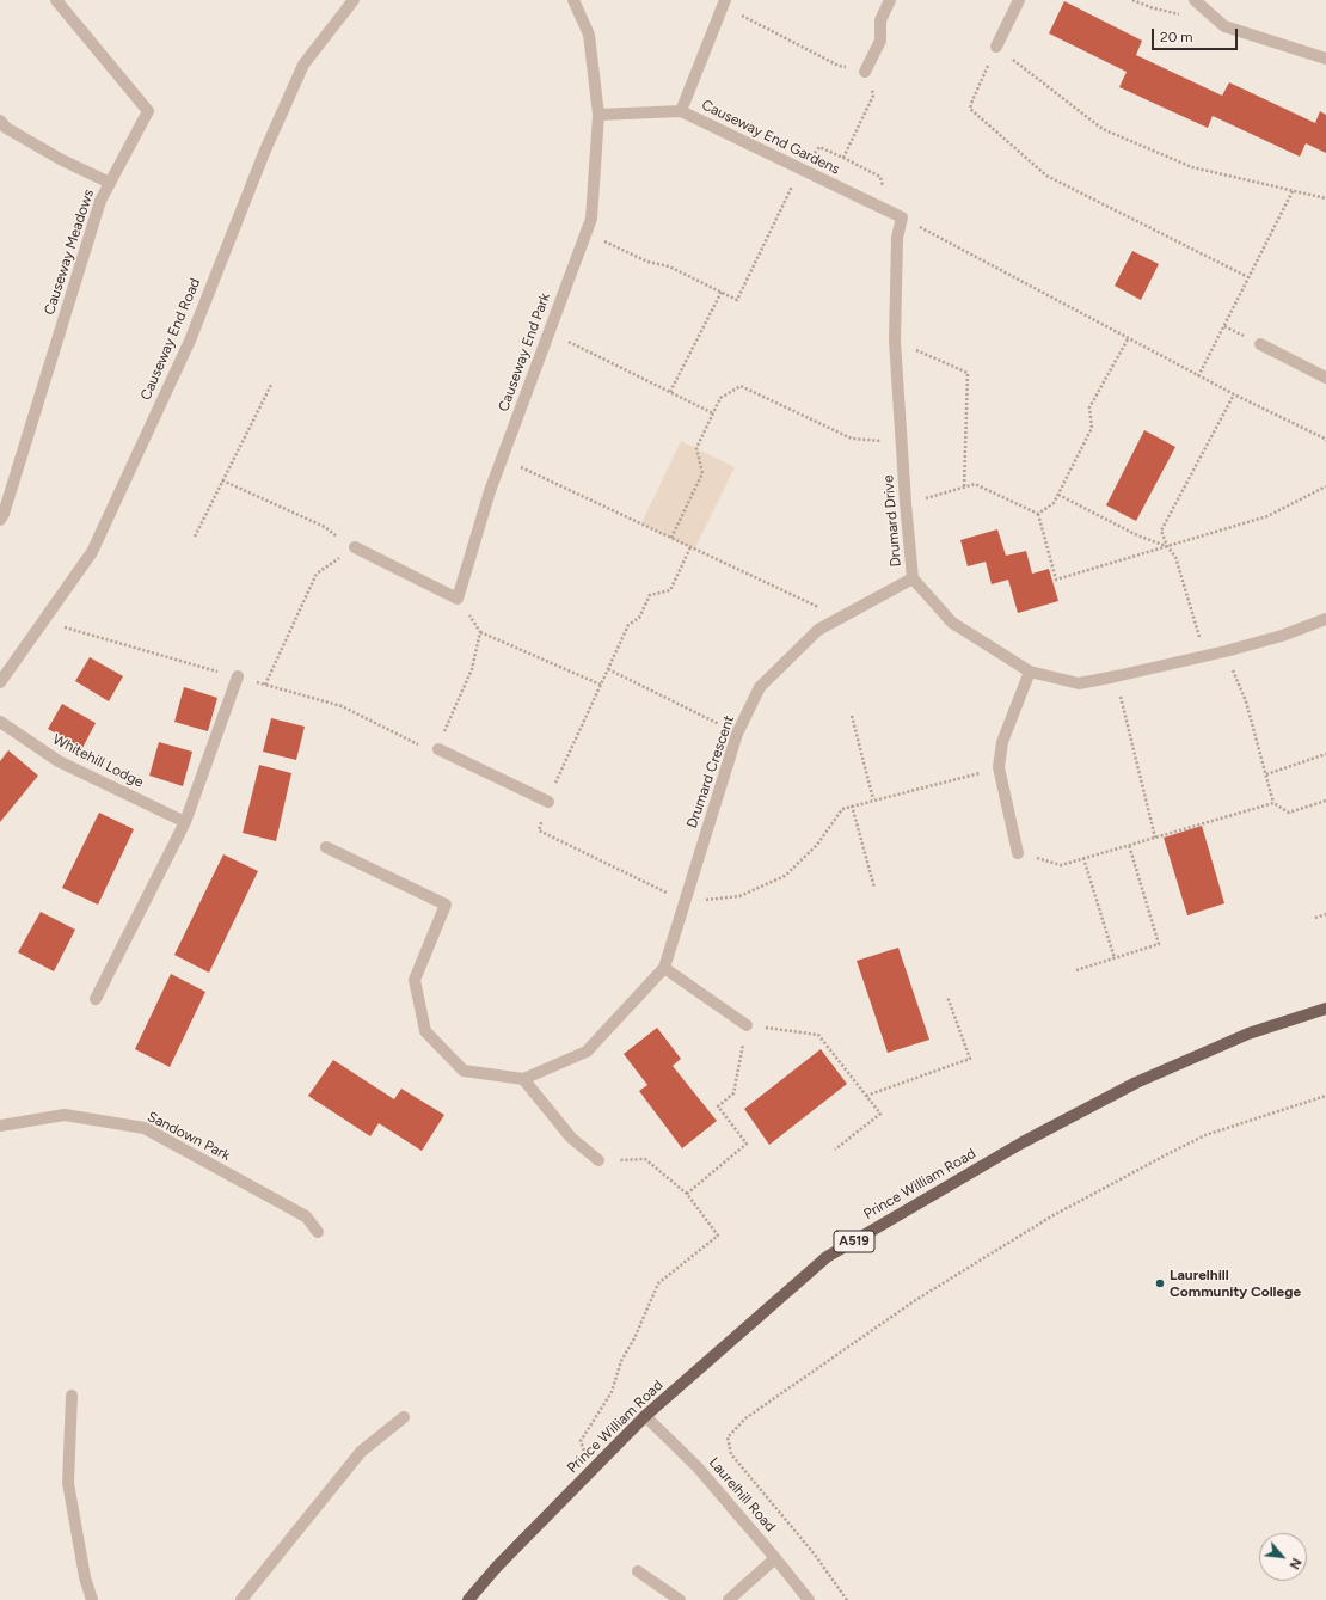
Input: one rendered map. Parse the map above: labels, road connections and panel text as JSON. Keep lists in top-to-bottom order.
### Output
{
  "streets": {
    "main road": ["Prince William Road", "A519"],
    "street": [
      "Causeway End Gardens",
      "Causeway Meadows",
      "Causeway End Road",
      "Causeway End Park",
      "Drumard Drive",
      "Whitehill Lodge",
      "Drumard Crescent",
      "Sandown Park",
      "Laurelhill Road"
    ]
  },
  "crossings": [
    ["Causeway End Gardens", "Causeway End Park"],
    ["Causeway End Gardens", "Drumard Drive"],
    ["Drumard Drive", "Drumard Crescent"],
    ["Prince William Road", "Laurelhill Road"]
  ],
  "places": ["Laurelhill Community College"],
  "scale_bar": "20 m",
  "north": "bottom right"
}
